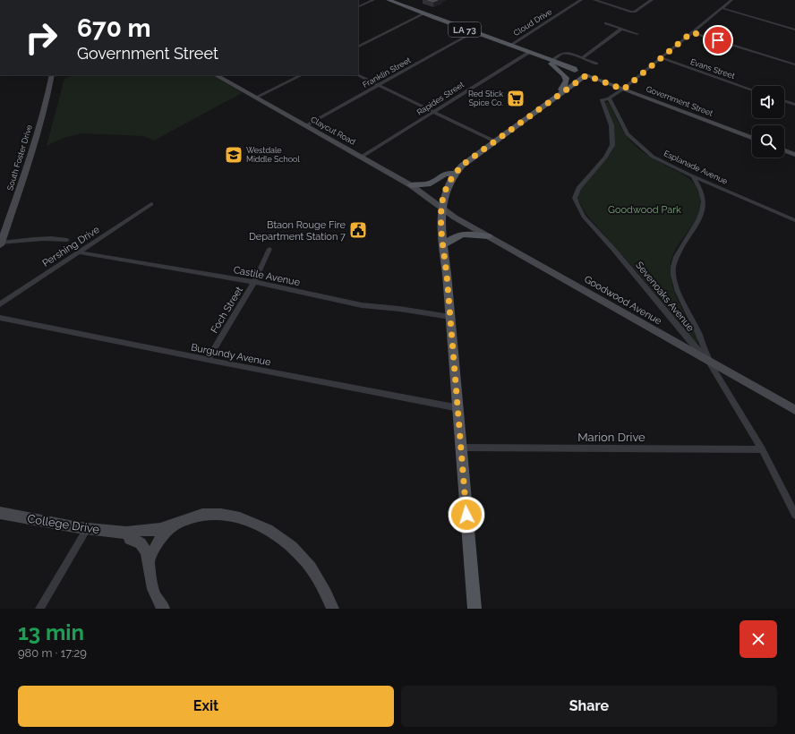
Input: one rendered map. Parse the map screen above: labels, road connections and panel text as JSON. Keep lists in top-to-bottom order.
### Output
{
  "streets": {
    "main road": ["LA 73", "Government Street"],
    "street": [
      "Cloud Drive",
      "Evans Street",
      "Franklin Street",
      "Rapides Street",
      "Claycut Road",
      "South Foster Drive",
      "Esplanade Avenue",
      "Pershing Drive",
      "Castile Avenue",
      "Sevenoaks Avenue",
      "Goodwood Avenue",
      "Foch Street",
      "Burgundy Avenue",
      "Marion Drive",
      "College Drive"
    ]
  },
  "crossings": [
    ["Cloud Drive", "Government Street"],
    ["Franklin Street", "Government Street"],
    ["Franklin Street", "Claycut Road"],
    ["Rapides Street", "Government Street"],
    ["Rapides Street", "Claycut Road"],
    ["Claycut Road", "Goodwood Avenue"],
    ["Esplanade Avenue", "Sevenoaks Avenue"],
    ["Pershing Drive", "Castile Avenue"],
    ["Castile Avenue", "Foch Street"],
    ["Sevenoaks Avenue", "Goodwood Avenue"],
    ["Sevenoaks Avenue", "Marion Drive"],
    ["Foch Street", "Burgundy Avenue"]
  ],
  "parks": ["Goodwood Park"],
  "places": {
    "supermarket": ["Red Stick Spice Co."],
    "school or university": ["Westdale Middle School"],
    "public building": ["Btaon Rouge Fire Department Station 7"]
  },
  "page": {
    "turn": ["670 m", "Government Street"],
    "heading": ["13 min", "980 m · 17:29"],
    "buttons": ["Exit", "Share"]
  }
}
